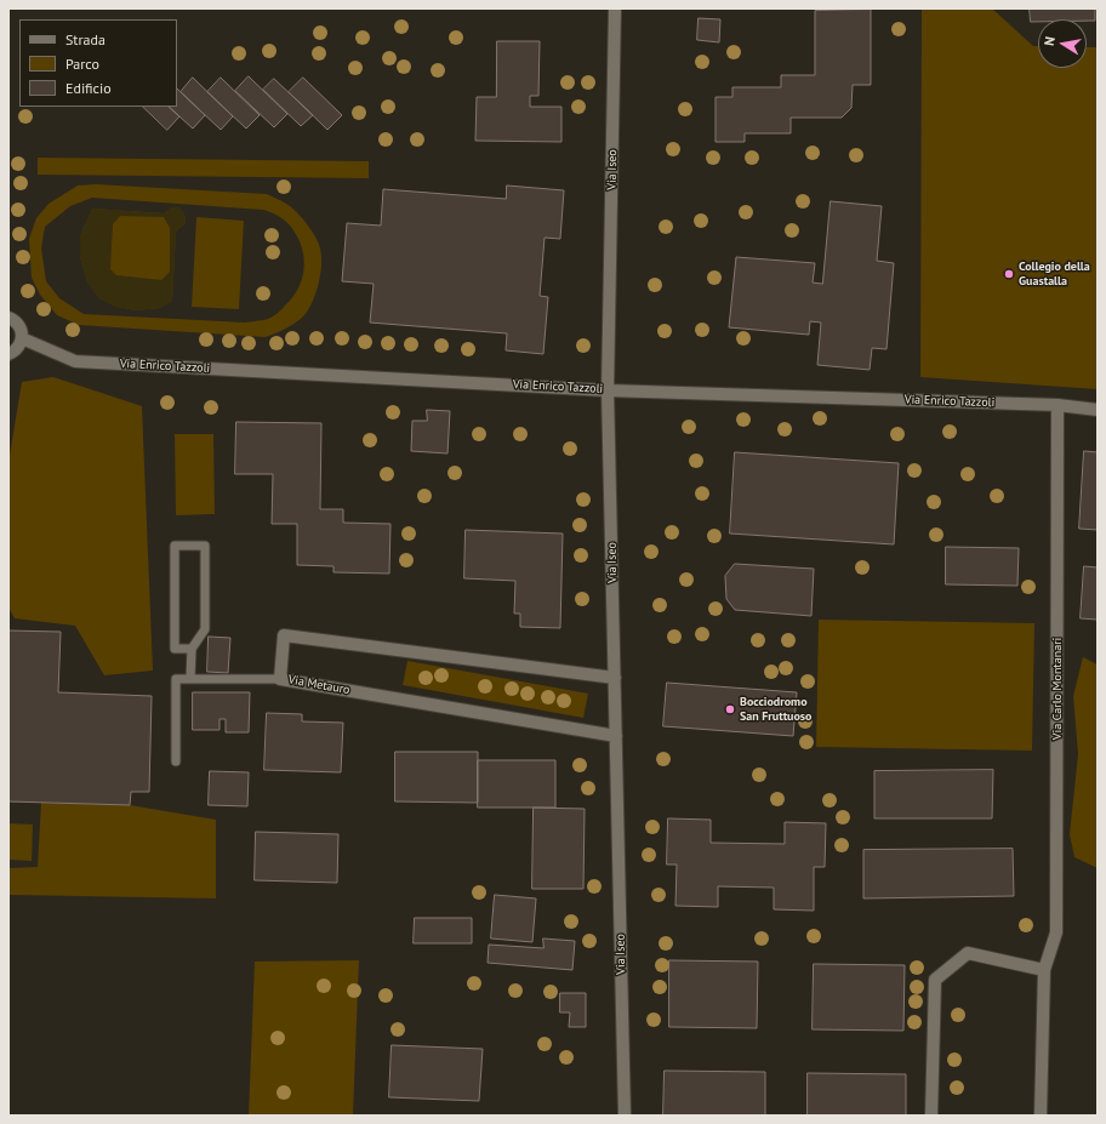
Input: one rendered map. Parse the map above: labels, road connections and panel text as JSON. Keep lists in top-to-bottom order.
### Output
{
  "streets": {
    "street": [
      "Via Iseo",
      "Via Enrico Tazzoli",
      "Via Metauro",
      "Via Carlo Montanari"
    ]
  },
  "crossings": [
    ["Via Iseo", "Via Enrico Tazzoli"],
    ["Via Iseo", "Via Metauro"],
    ["Via Enrico Tazzoli", "Via Carlo Montanari"]
  ],
  "places": ["Collegio della Guastalla", "Bocciodromo San Fruttuoso"],
  "legend": ["Strada", "Parco", "Edificio"],
  "north": "left"
}
